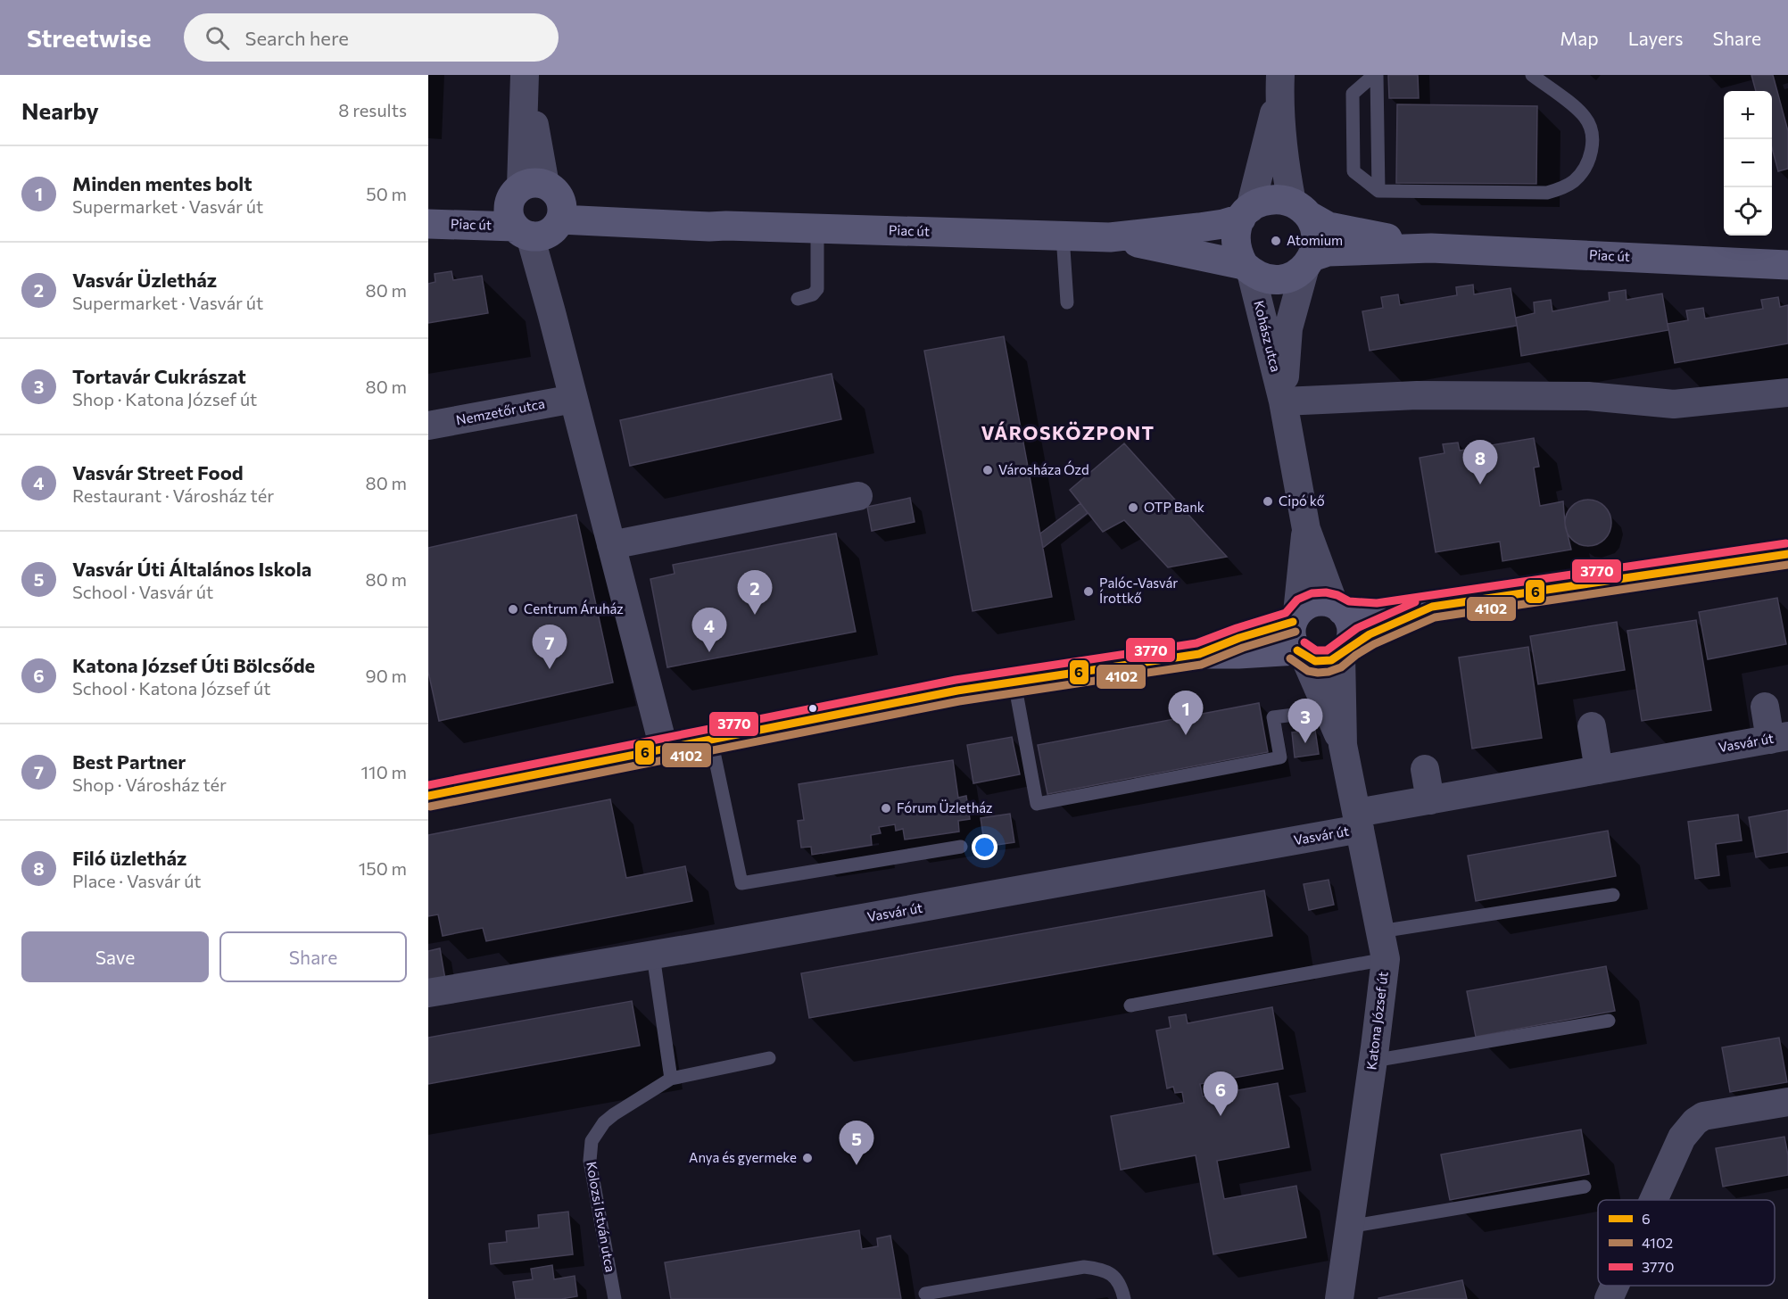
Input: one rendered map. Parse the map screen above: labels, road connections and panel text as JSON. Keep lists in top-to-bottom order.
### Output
{
  "streets": {
    "street": [
      "Piac út",
      "Kohász utca",
      "Nemzetőr utca",
      "Vasvár út",
      "Katona József út"
    ],
    "lane": ["Kolozsi István utca"]
  },
  "crossings": [
    ["Vasvár út", "Katona József út"]
  ],
  "districts": ["VÁROSKÖZPONT"],
  "places": [
    "Atomium",
    "Városháza Ózd",
    "Cipó kő",
    "OTP Bank",
    "Palóc-Vasvár Írottkő",
    "Centrum Áruház",
    "Fórum Üzletház",
    "Anya és gyermeke"
  ],
  "lines": ["transit line 3770", "transit line 6", "transit line 4102"],
  "legend": ["6", "4102", "3770"],
  "page": {
    "header": "Streetwise",
    "search": "Search here",
    "nav": ["Map", "Layers", "Share"],
    "heading": ["Nearby", "8 results"],
    "map_buttons": ["+", "−"],
    "list": [
      {
        "mark": "1",
        "name": "Minden mentes bolt",
        "note": "Supermarket · Vasvár út",
        "value": "50 m"
      },
      {
        "mark": "2",
        "name": "Vasvár Üzletház",
        "note": "Supermarket · Vasvár út",
        "value": "80 m"
      },
      {
        "mark": "3",
        "name": "Tortavár Cukrászat",
        "note": "Shop · Katona József út",
        "value": "80 m"
      },
      {
        "mark": "4",
        "name": "Vasvár Street Food",
        "note": "Restaurant · Városház tér",
        "value": "80 m"
      },
      {
        "mark": "5",
        "name": "Vasvár Úti Általános Iskola",
        "note": "School · Vasvár út",
        "value": "80 m"
      },
      {
        "mark": "6",
        "name": "Katona József Úti Bölcsőde",
        "note": "School · Katona József út",
        "value": "90 m"
      },
      {
        "mark": "7",
        "name": "Best Partner",
        "note": "Shop · Városház tér",
        "value": "110 m"
      },
      {
        "mark": "8",
        "name": "Filó üzletház",
        "note": "Place · Vasvár út",
        "value": "150 m"
      }
    ],
    "pins": [
      "8",
      "2",
      "4",
      "7",
      "1",
      "3",
      "6",
      "5"
    ],
    "buttons": ["Save", "Share"]
  }
}
